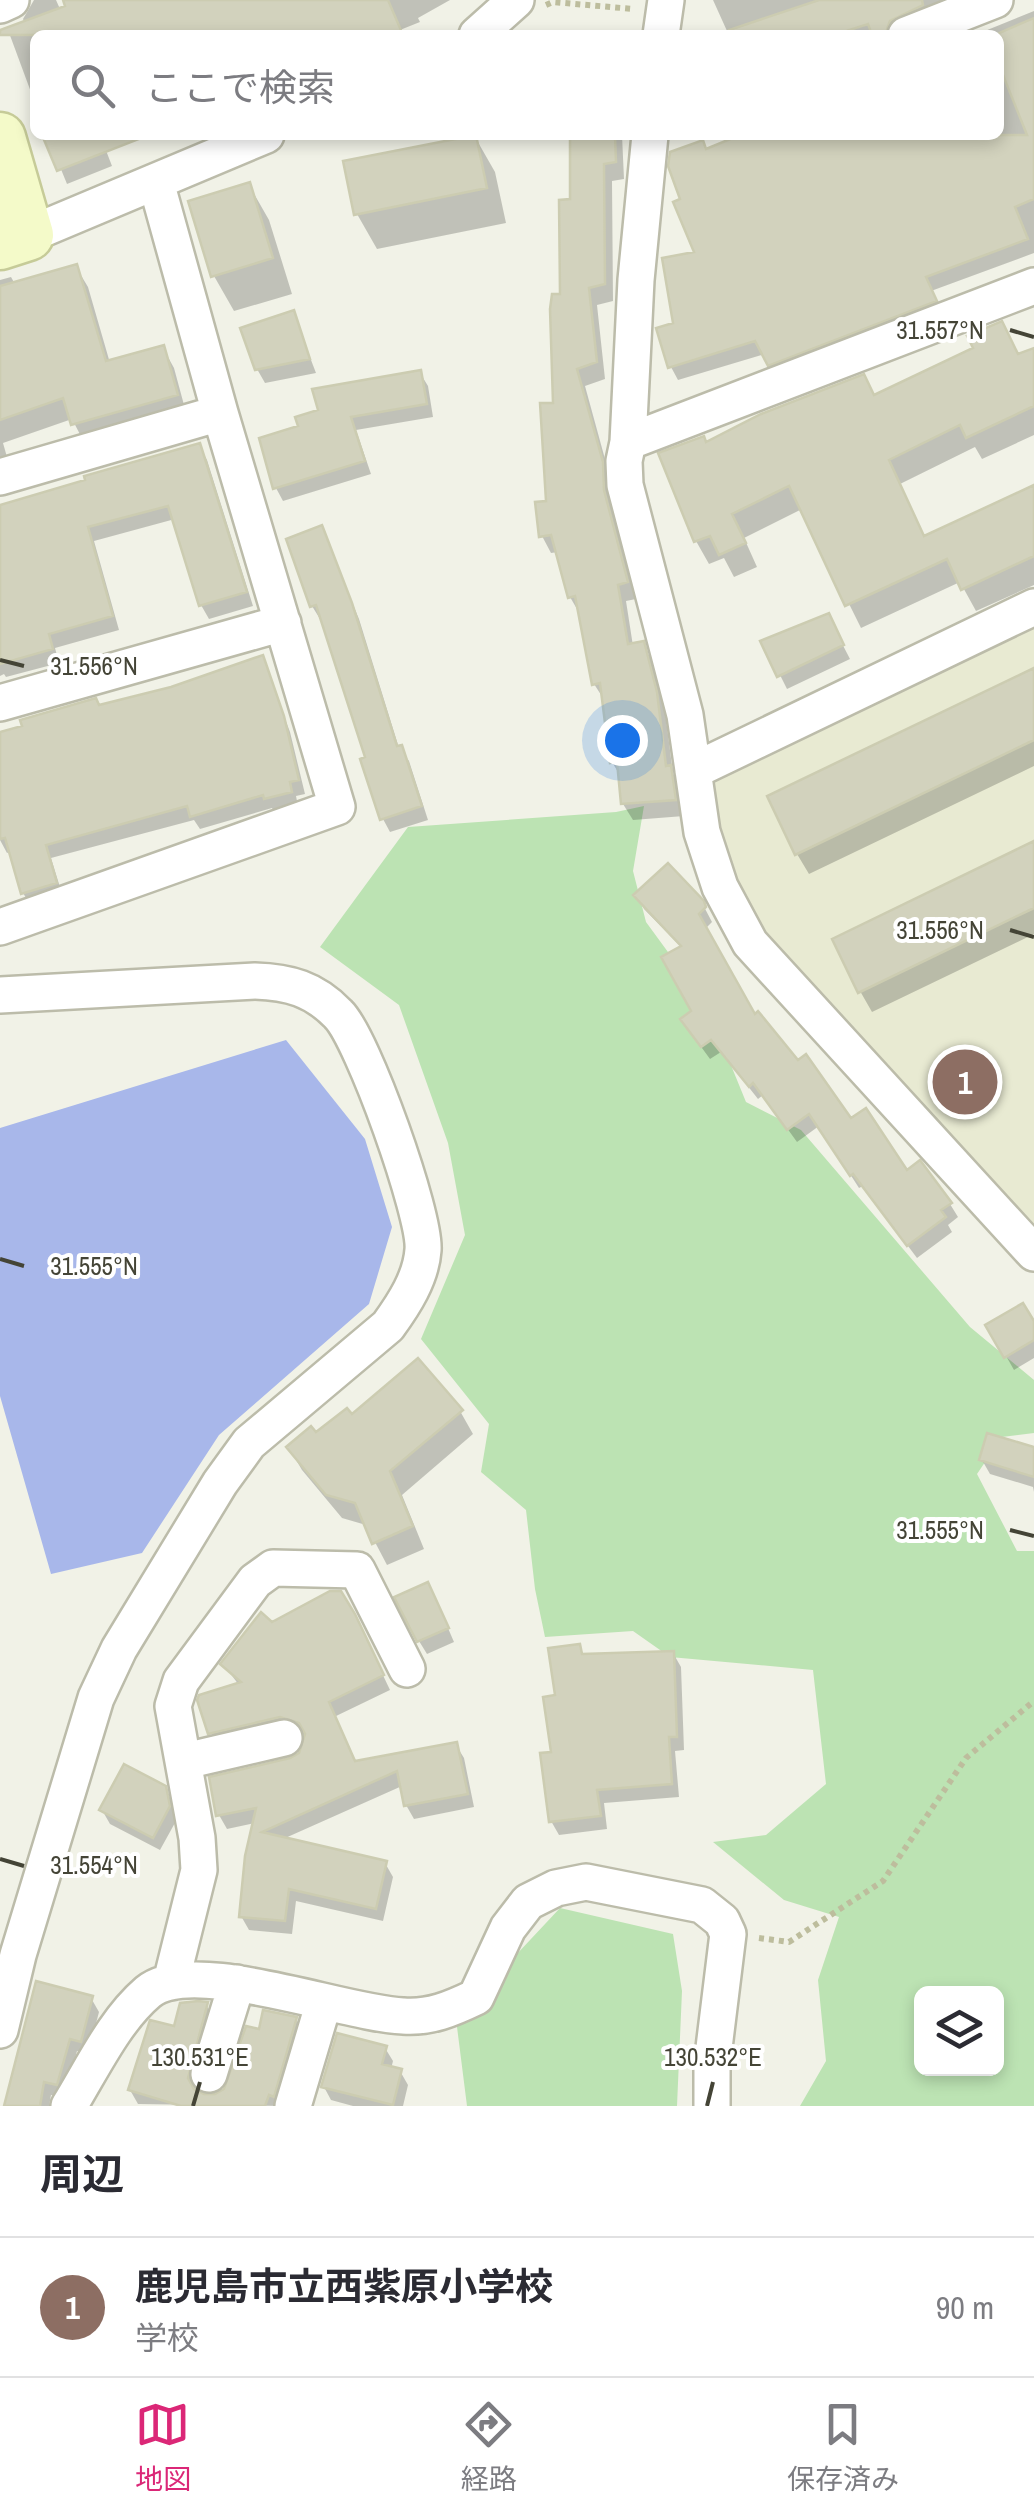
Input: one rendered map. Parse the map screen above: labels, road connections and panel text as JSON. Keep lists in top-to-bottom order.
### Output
{
  "page": {
    "search": "ここで検索",
    "pins": "1",
    "heading": "周辺",
    "list": [
      {
        "mark": "1",
        "name": "鹿児島市立西紫原小学校",
        "note": "学校",
        "value": "90 m"
      }
    ],
    "nav": ["地図", "経路", "保存済み"]
  },
  "coordinates": [
    "31.557°N",
    "31.556°N",
    "31.555°N",
    "31.554°N",
    "130.531°E",
    "130.532°E"
  ]
}
